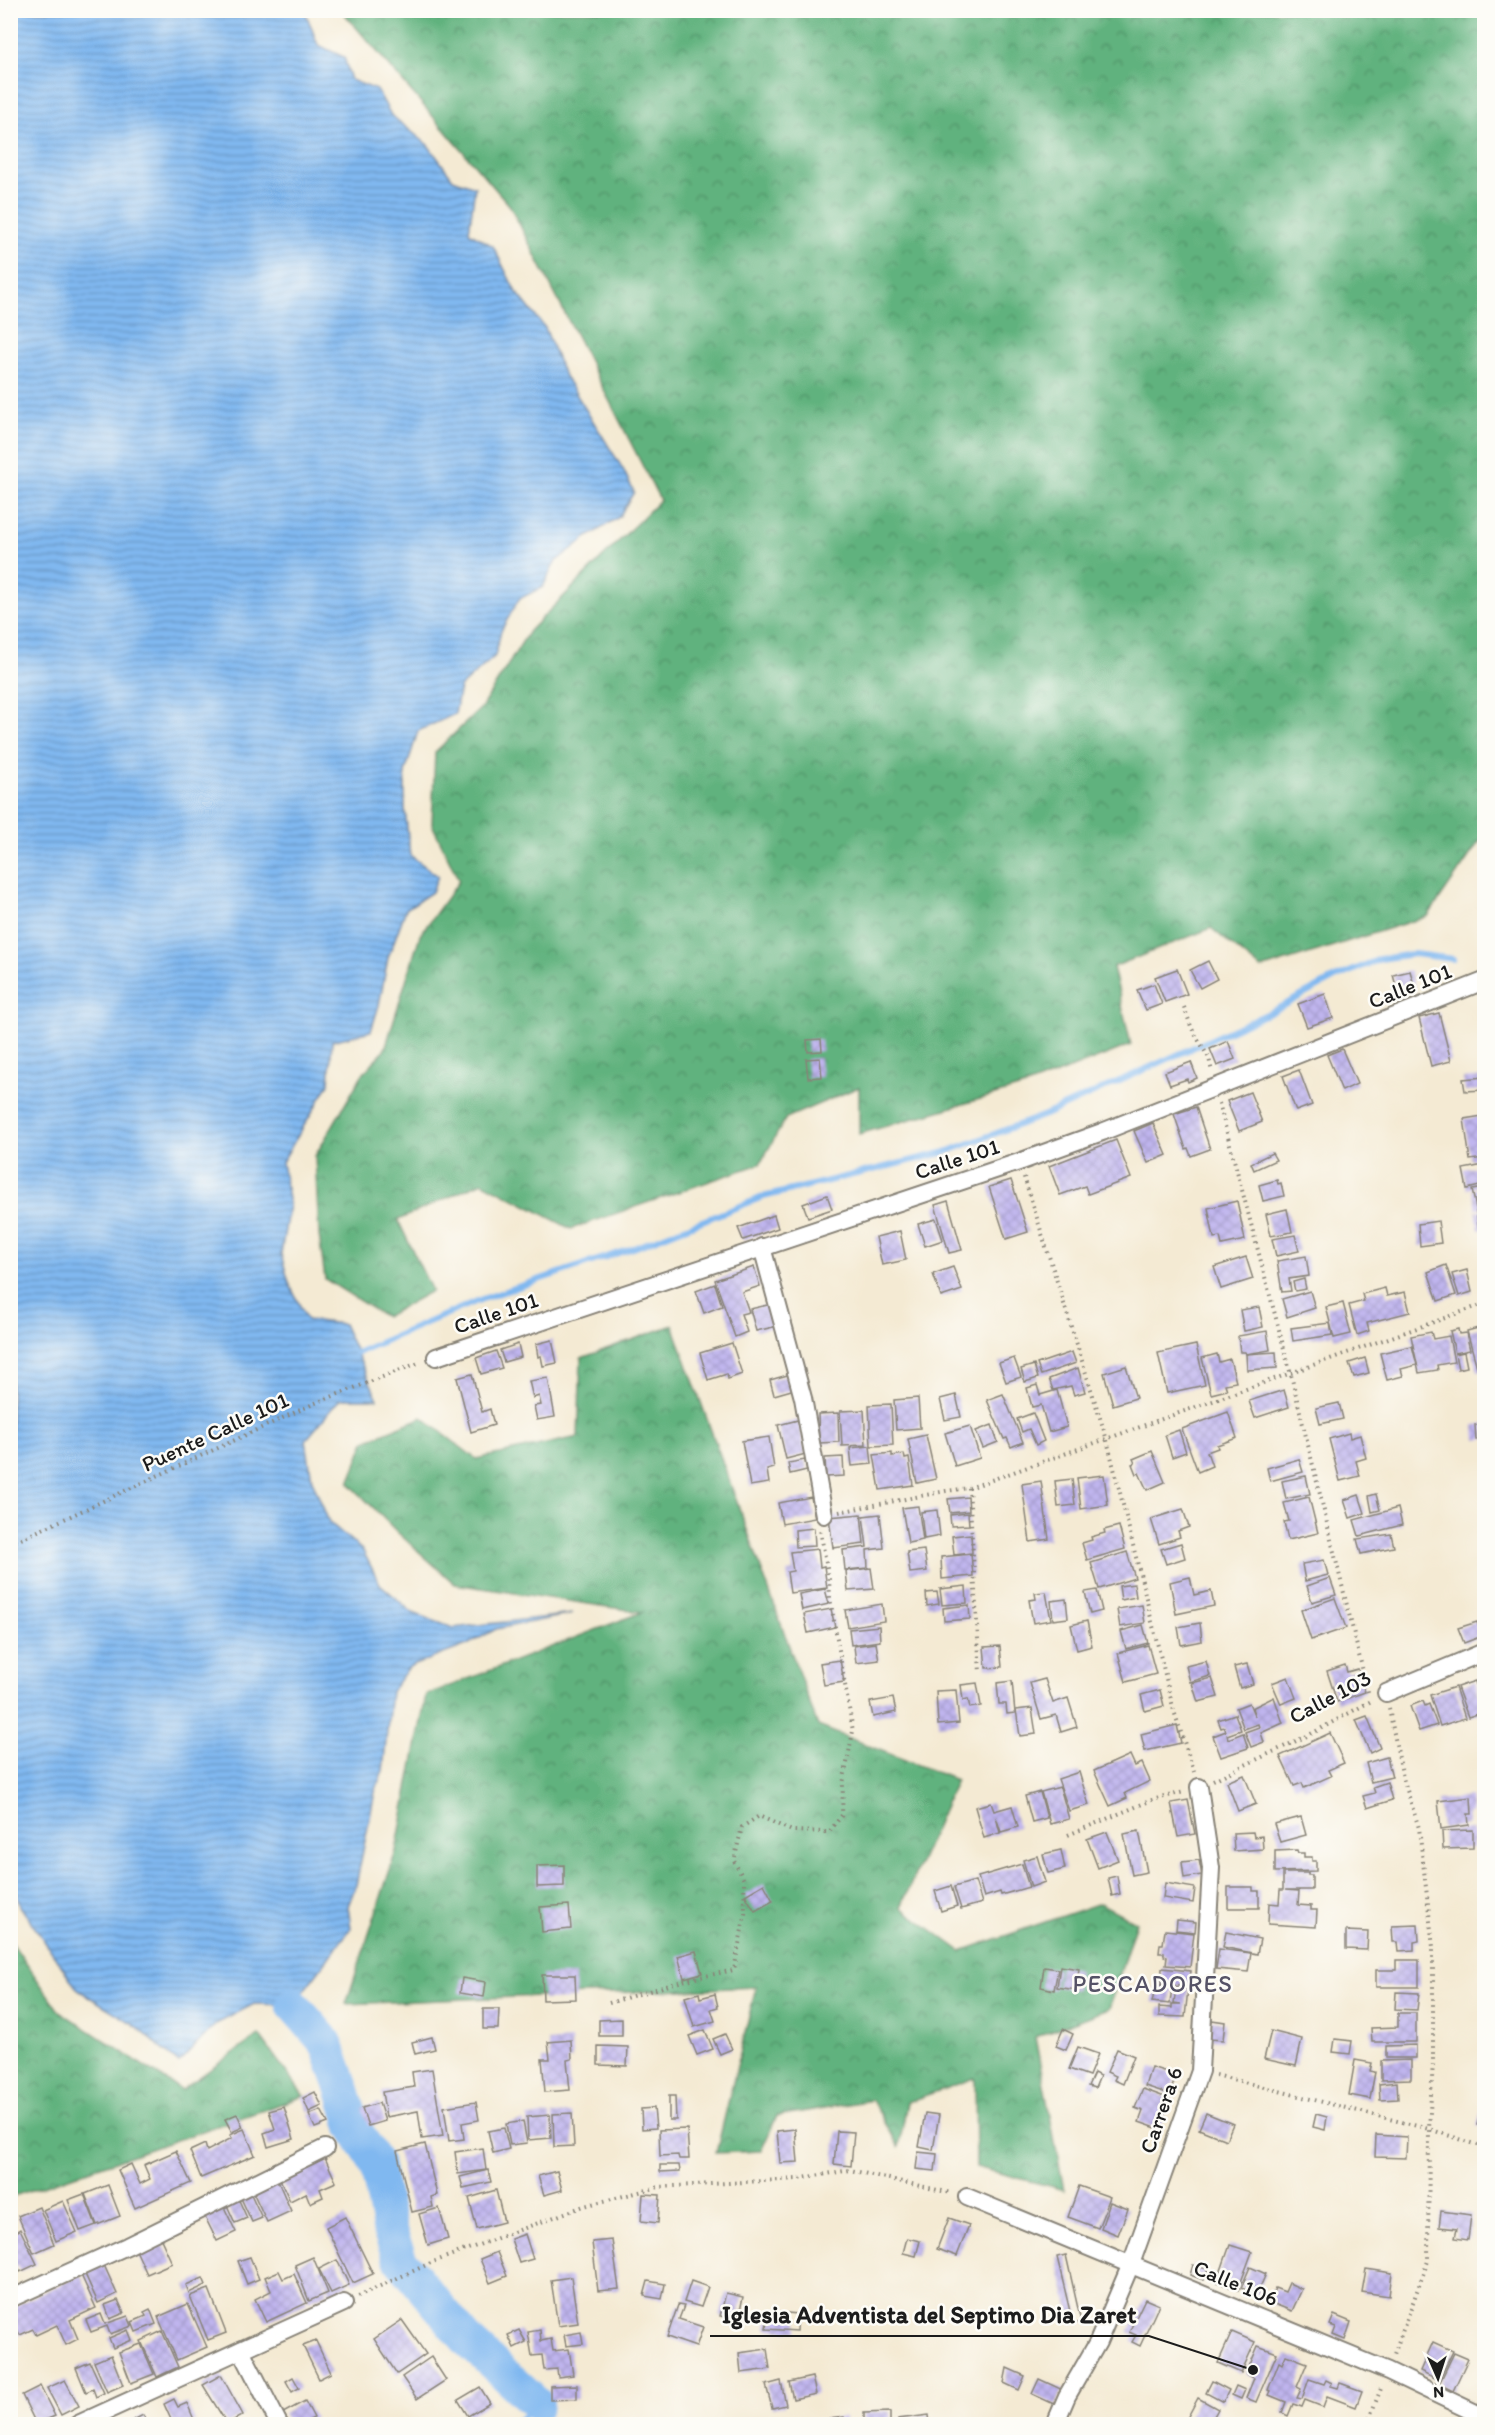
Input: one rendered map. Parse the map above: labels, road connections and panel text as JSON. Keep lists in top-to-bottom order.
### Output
{
  "streets": {
    "street": [
      "Calle 101",
      "Calle 103",
      "Carrera 6",
      "Calle 106"
    ],
    "path": ["Puente Calle 101"]
  },
  "crossings": [
    ["Calle 101", "Puente Calle 101"],
    ["Calle 103", "Carrera 6"],
    ["Carrera 6", "Calle 106"]
  ],
  "districts": ["PESCADORES"],
  "places": ["Iglesia Adventista del Septimo Dia Zaret"],
  "north": "bottom"
}
